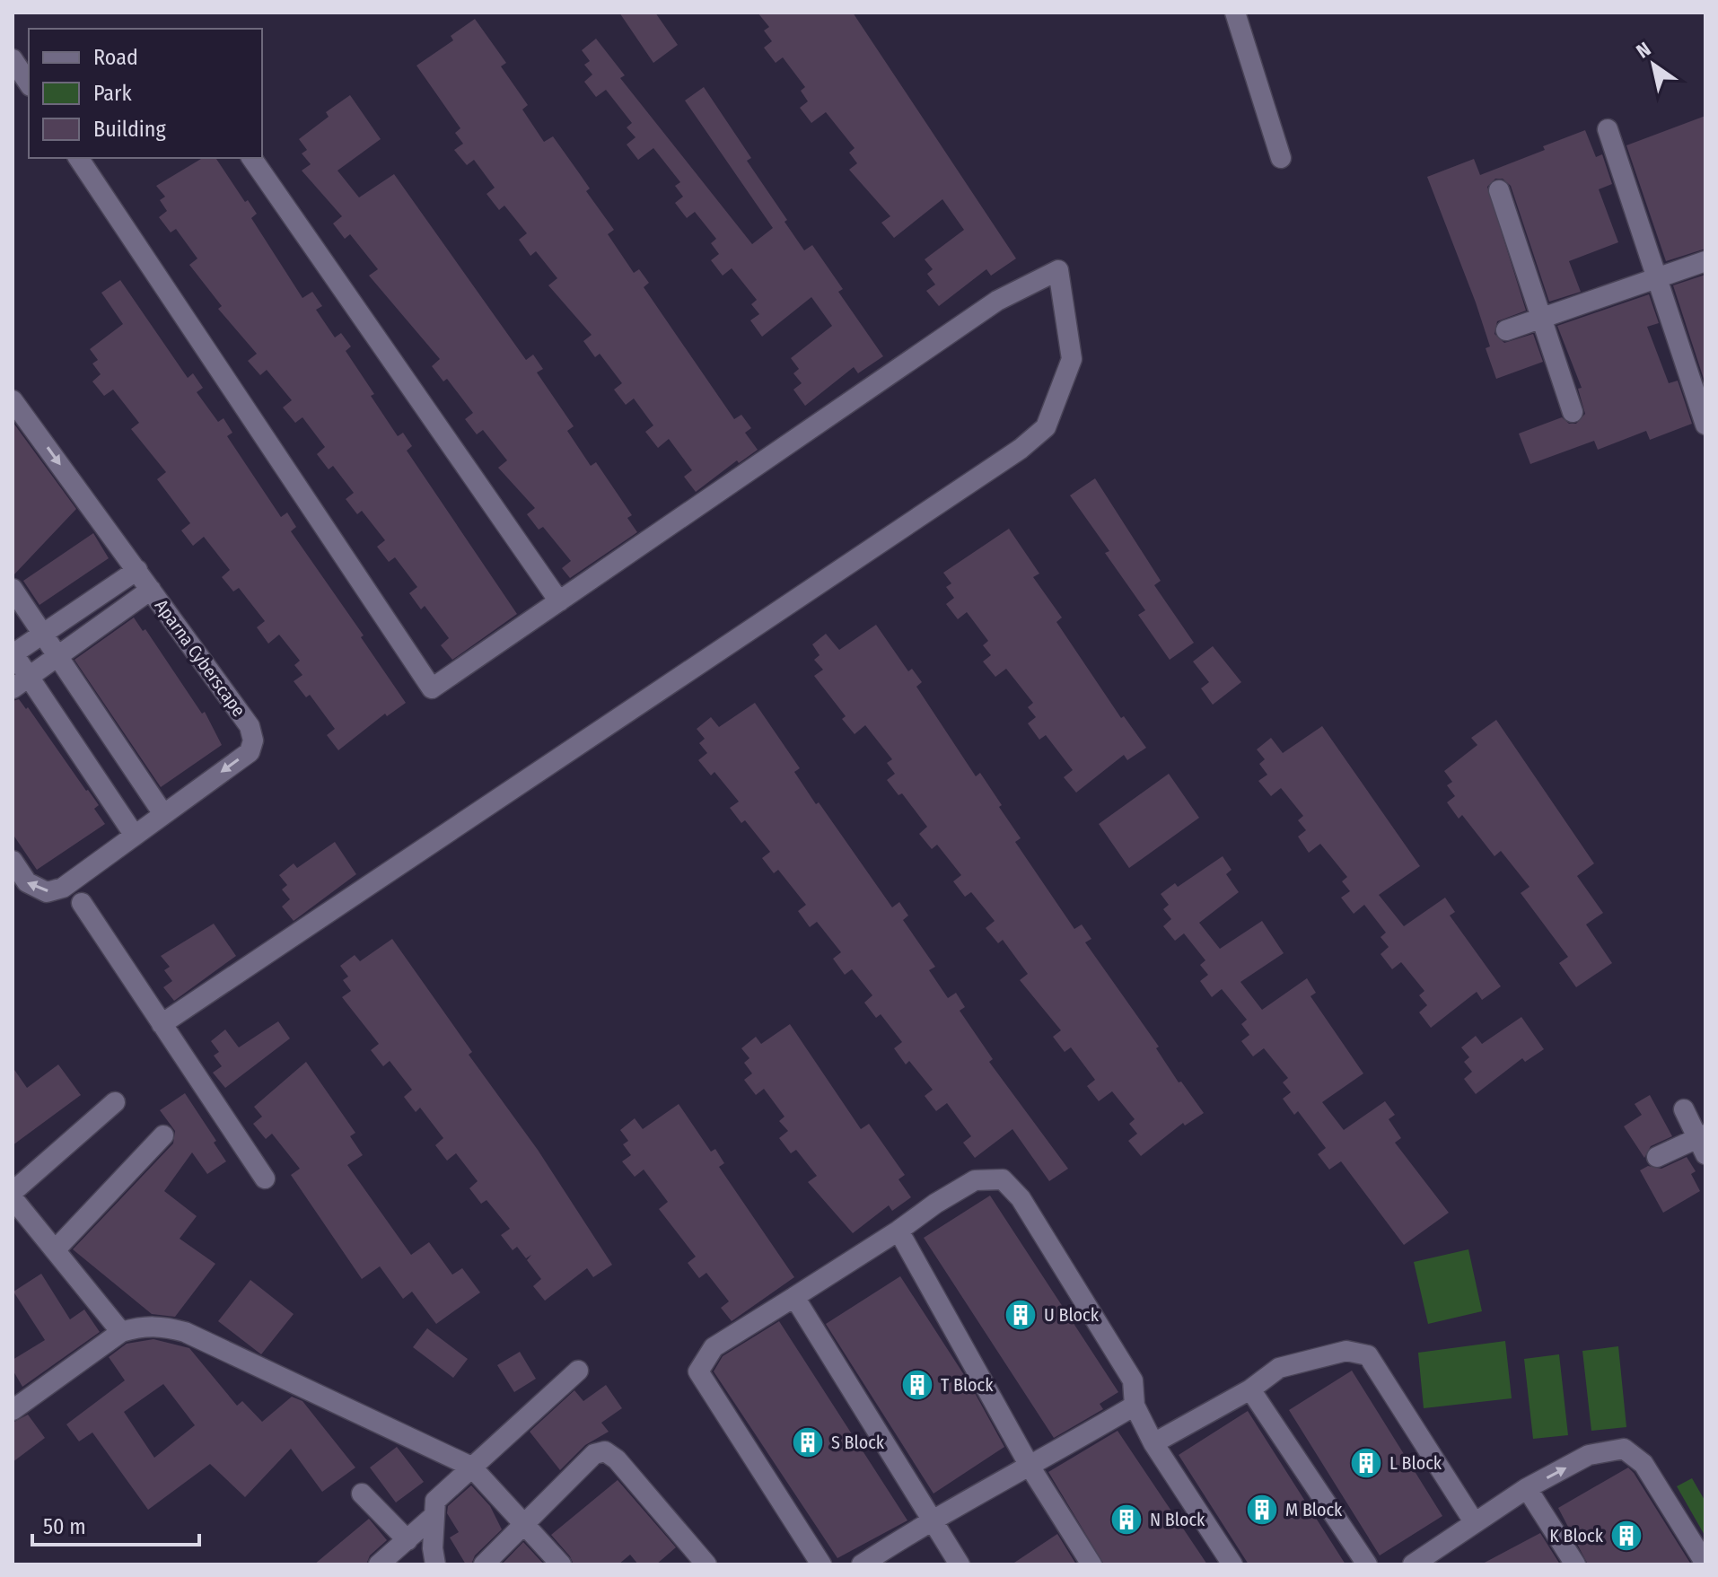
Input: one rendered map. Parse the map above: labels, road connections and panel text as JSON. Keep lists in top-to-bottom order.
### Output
{
  "streets": {
    "street": ["Aparna Cyberscape"]
  },
  "places": {
    "building": [
      "U Block",
      "T Block",
      "S Block",
      "L Block",
      "M Block",
      "N Block",
      "K Block"
    ]
  },
  "legend": ["Road", "Park", "Building"],
  "scale_bar": "50 m",
  "north": "top left"
}
